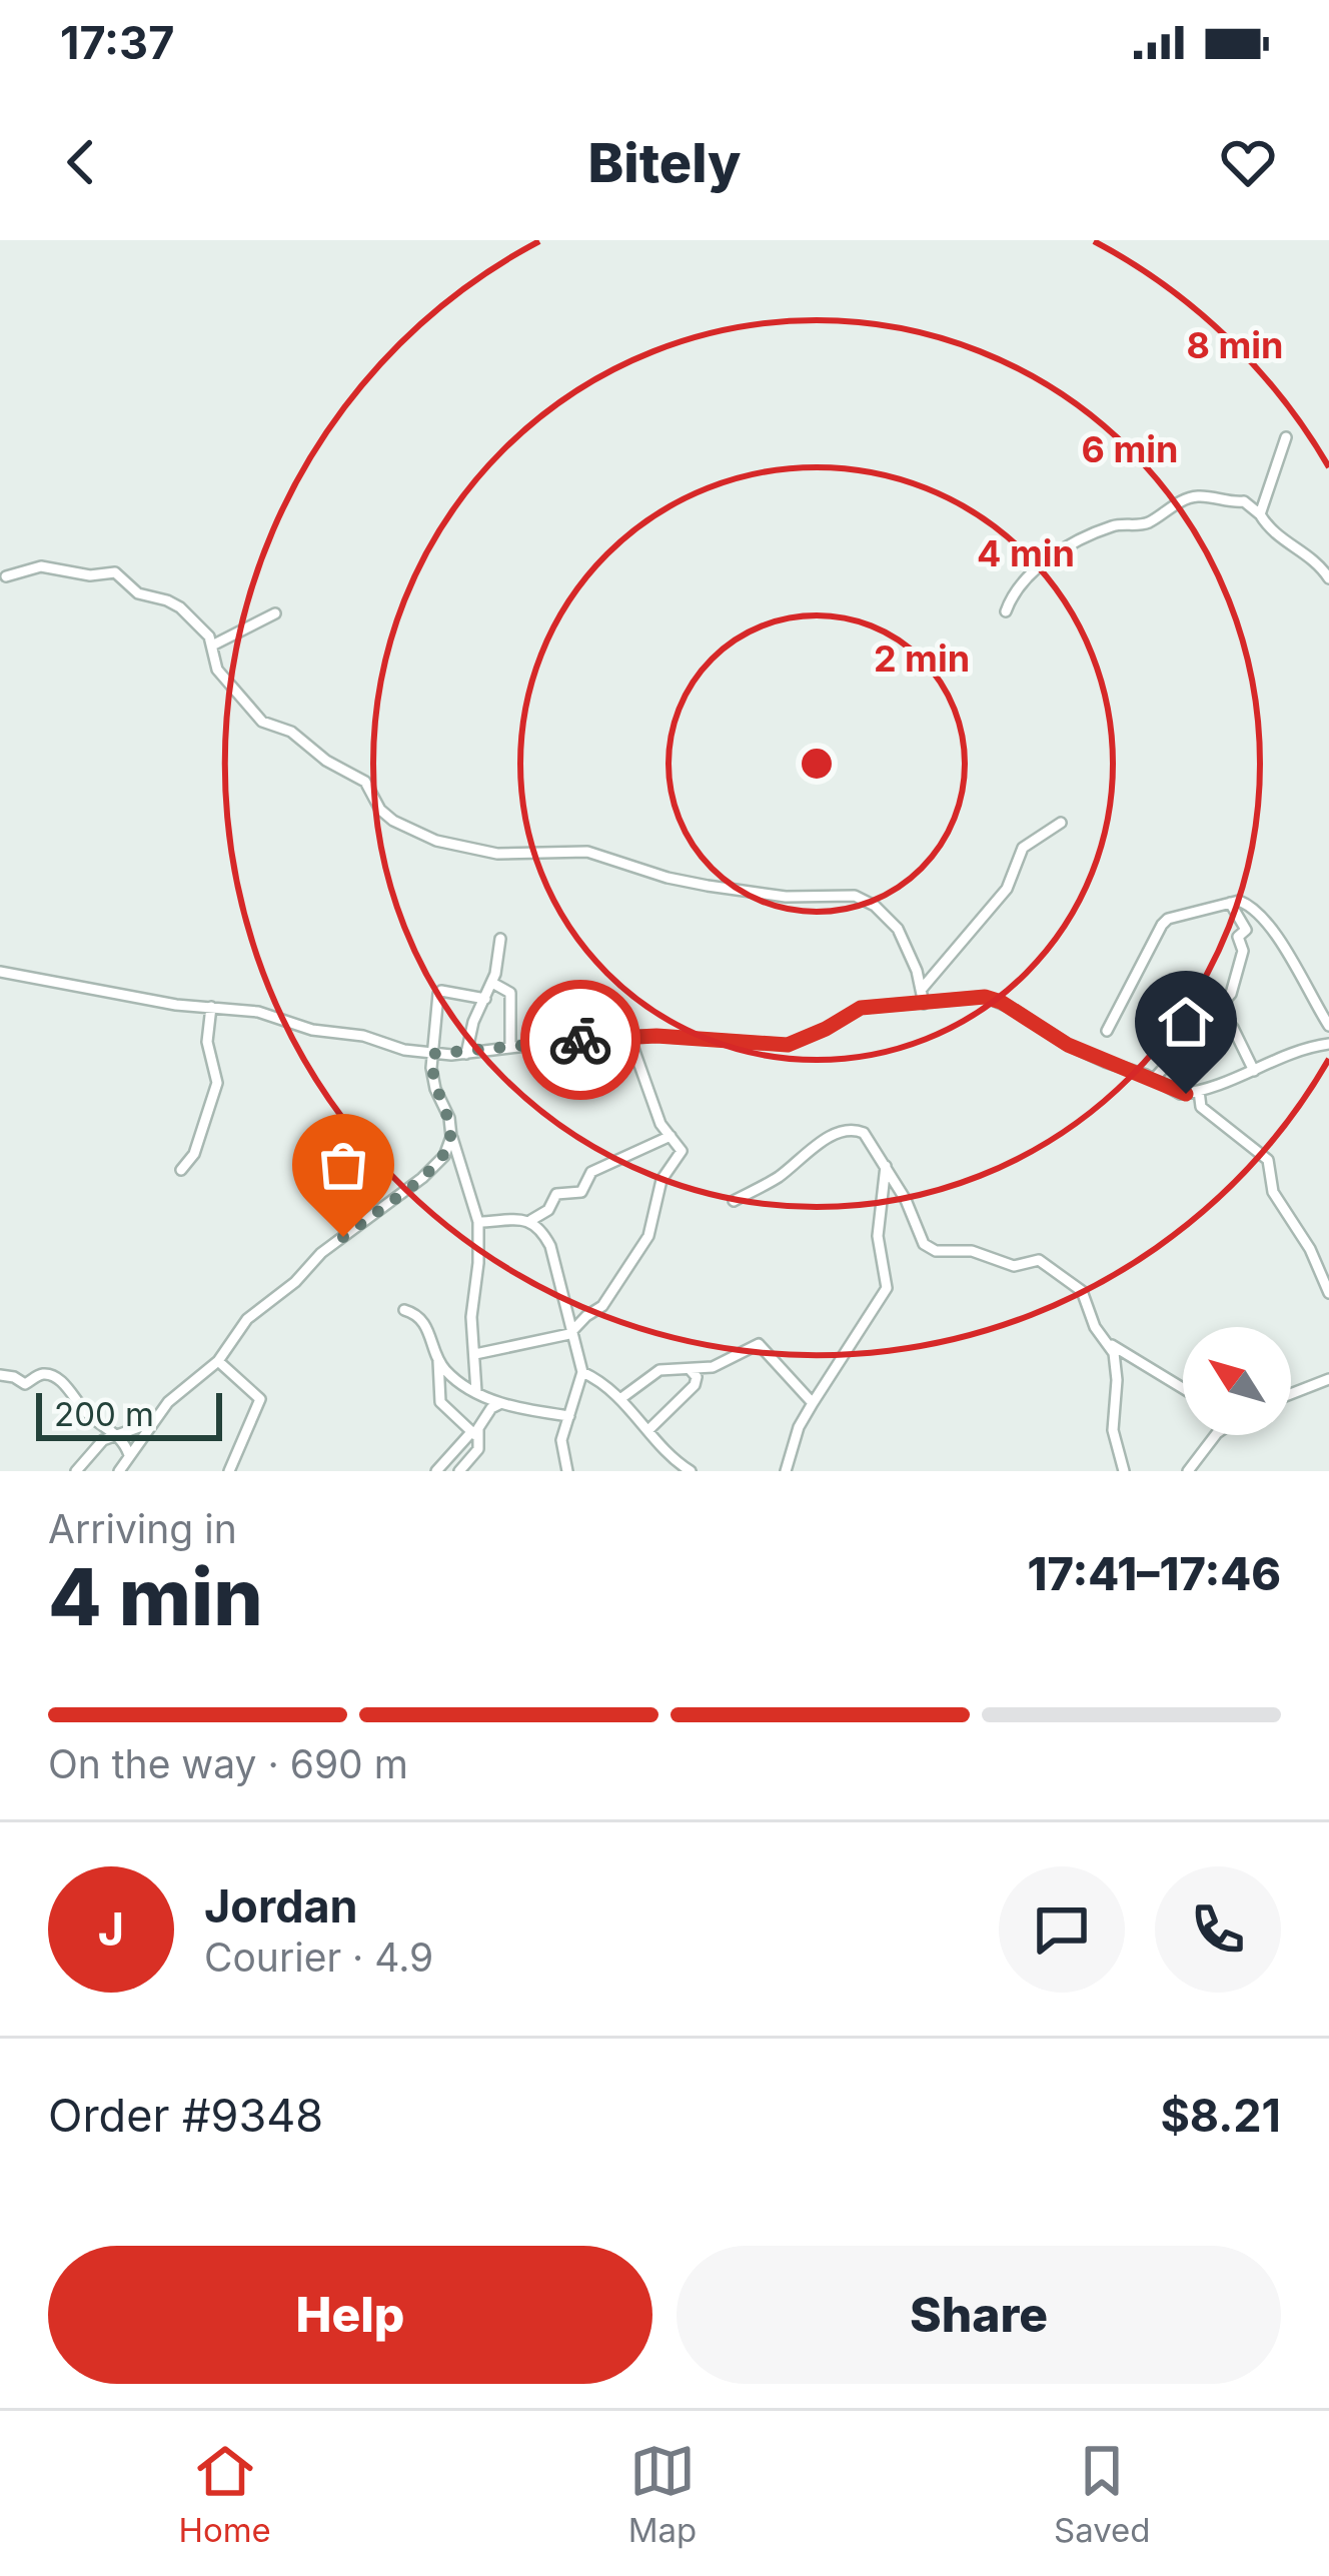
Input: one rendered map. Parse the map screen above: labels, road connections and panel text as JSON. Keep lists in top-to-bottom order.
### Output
{
  "scale_bar": "200 m",
  "north": "top left",
  "page": {
    "status": "17:37",
    "header": "Bitely",
    "scale": "200 m",
    "heading": ["4 min", "Arriving in", "17:41–17:46"],
    "panel": [
      "Jordan",
      "Courier · 4.9",
      "Order #9348",
      "$8.21"
    ],
    "bar": "On the way · 690 m",
    "round": "J",
    "buttons": ["Help", "Share"],
    "tabs": ["Home", "Map", "Saved"]
  },
  "rings": [
    "8 min",
    "6 min",
    "4 min",
    "2 min"
  ]
}
